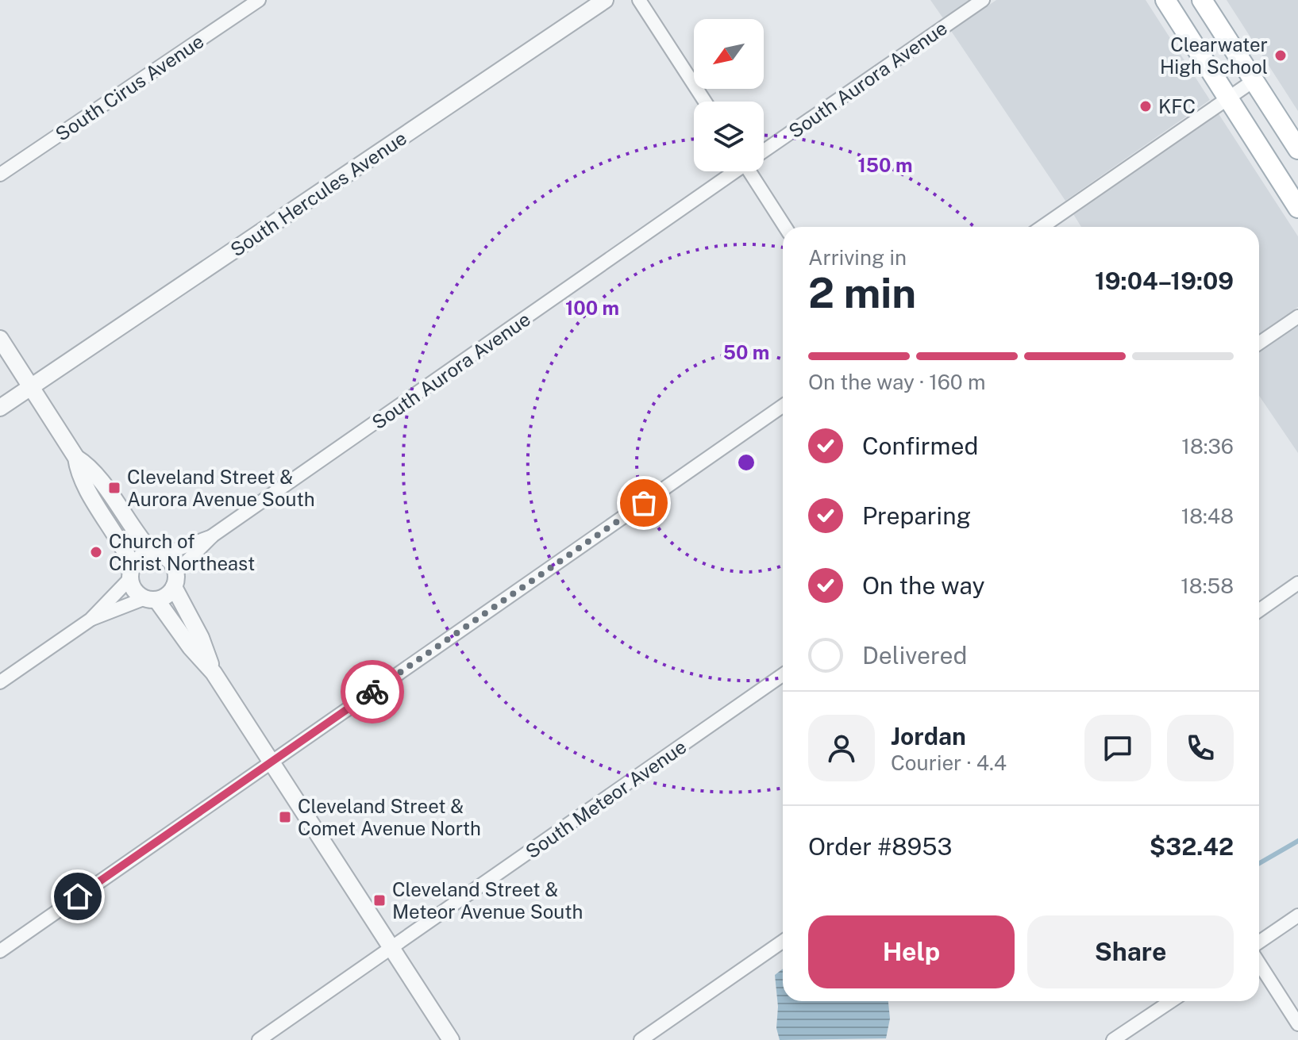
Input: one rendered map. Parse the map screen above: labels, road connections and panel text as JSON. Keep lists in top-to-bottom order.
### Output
{
  "streets": {
    "street": [
      "South Aurora Avenue",
      "South Cirus Avenue",
      "South Hercules Avenue",
      "South Meteor Avenue"
    ]
  },
  "places": {
    "other": ["Clearwater High School", "KFC", "Church of Christ Northeast"],
    "transit": ["Cleveland Street & Aurora Avenue South", "Cleveland Street & Comet Avenue North", "Cleveland Street & Meteor Avenue South"]
  },
  "north": "bottom left",
  "page": {
    "heading": ["2 min", "Arriving in", "19:04–19:09"],
    "panel": [
      "Jordan",
      "Courier · 4.4",
      "Order #8953",
      "$32.42"
    ],
    "bar": "On the way · 160 m",
    "list": [
      ["Confirmed", "18:36"],
      ["Preparing", "18:48"],
      ["On the way", "18:58"],
      "Delivered"
    ],
    "buttons": ["Help", "Share"]
  },
  "rings": ["150 m", "100 m", "50 m"]
}
